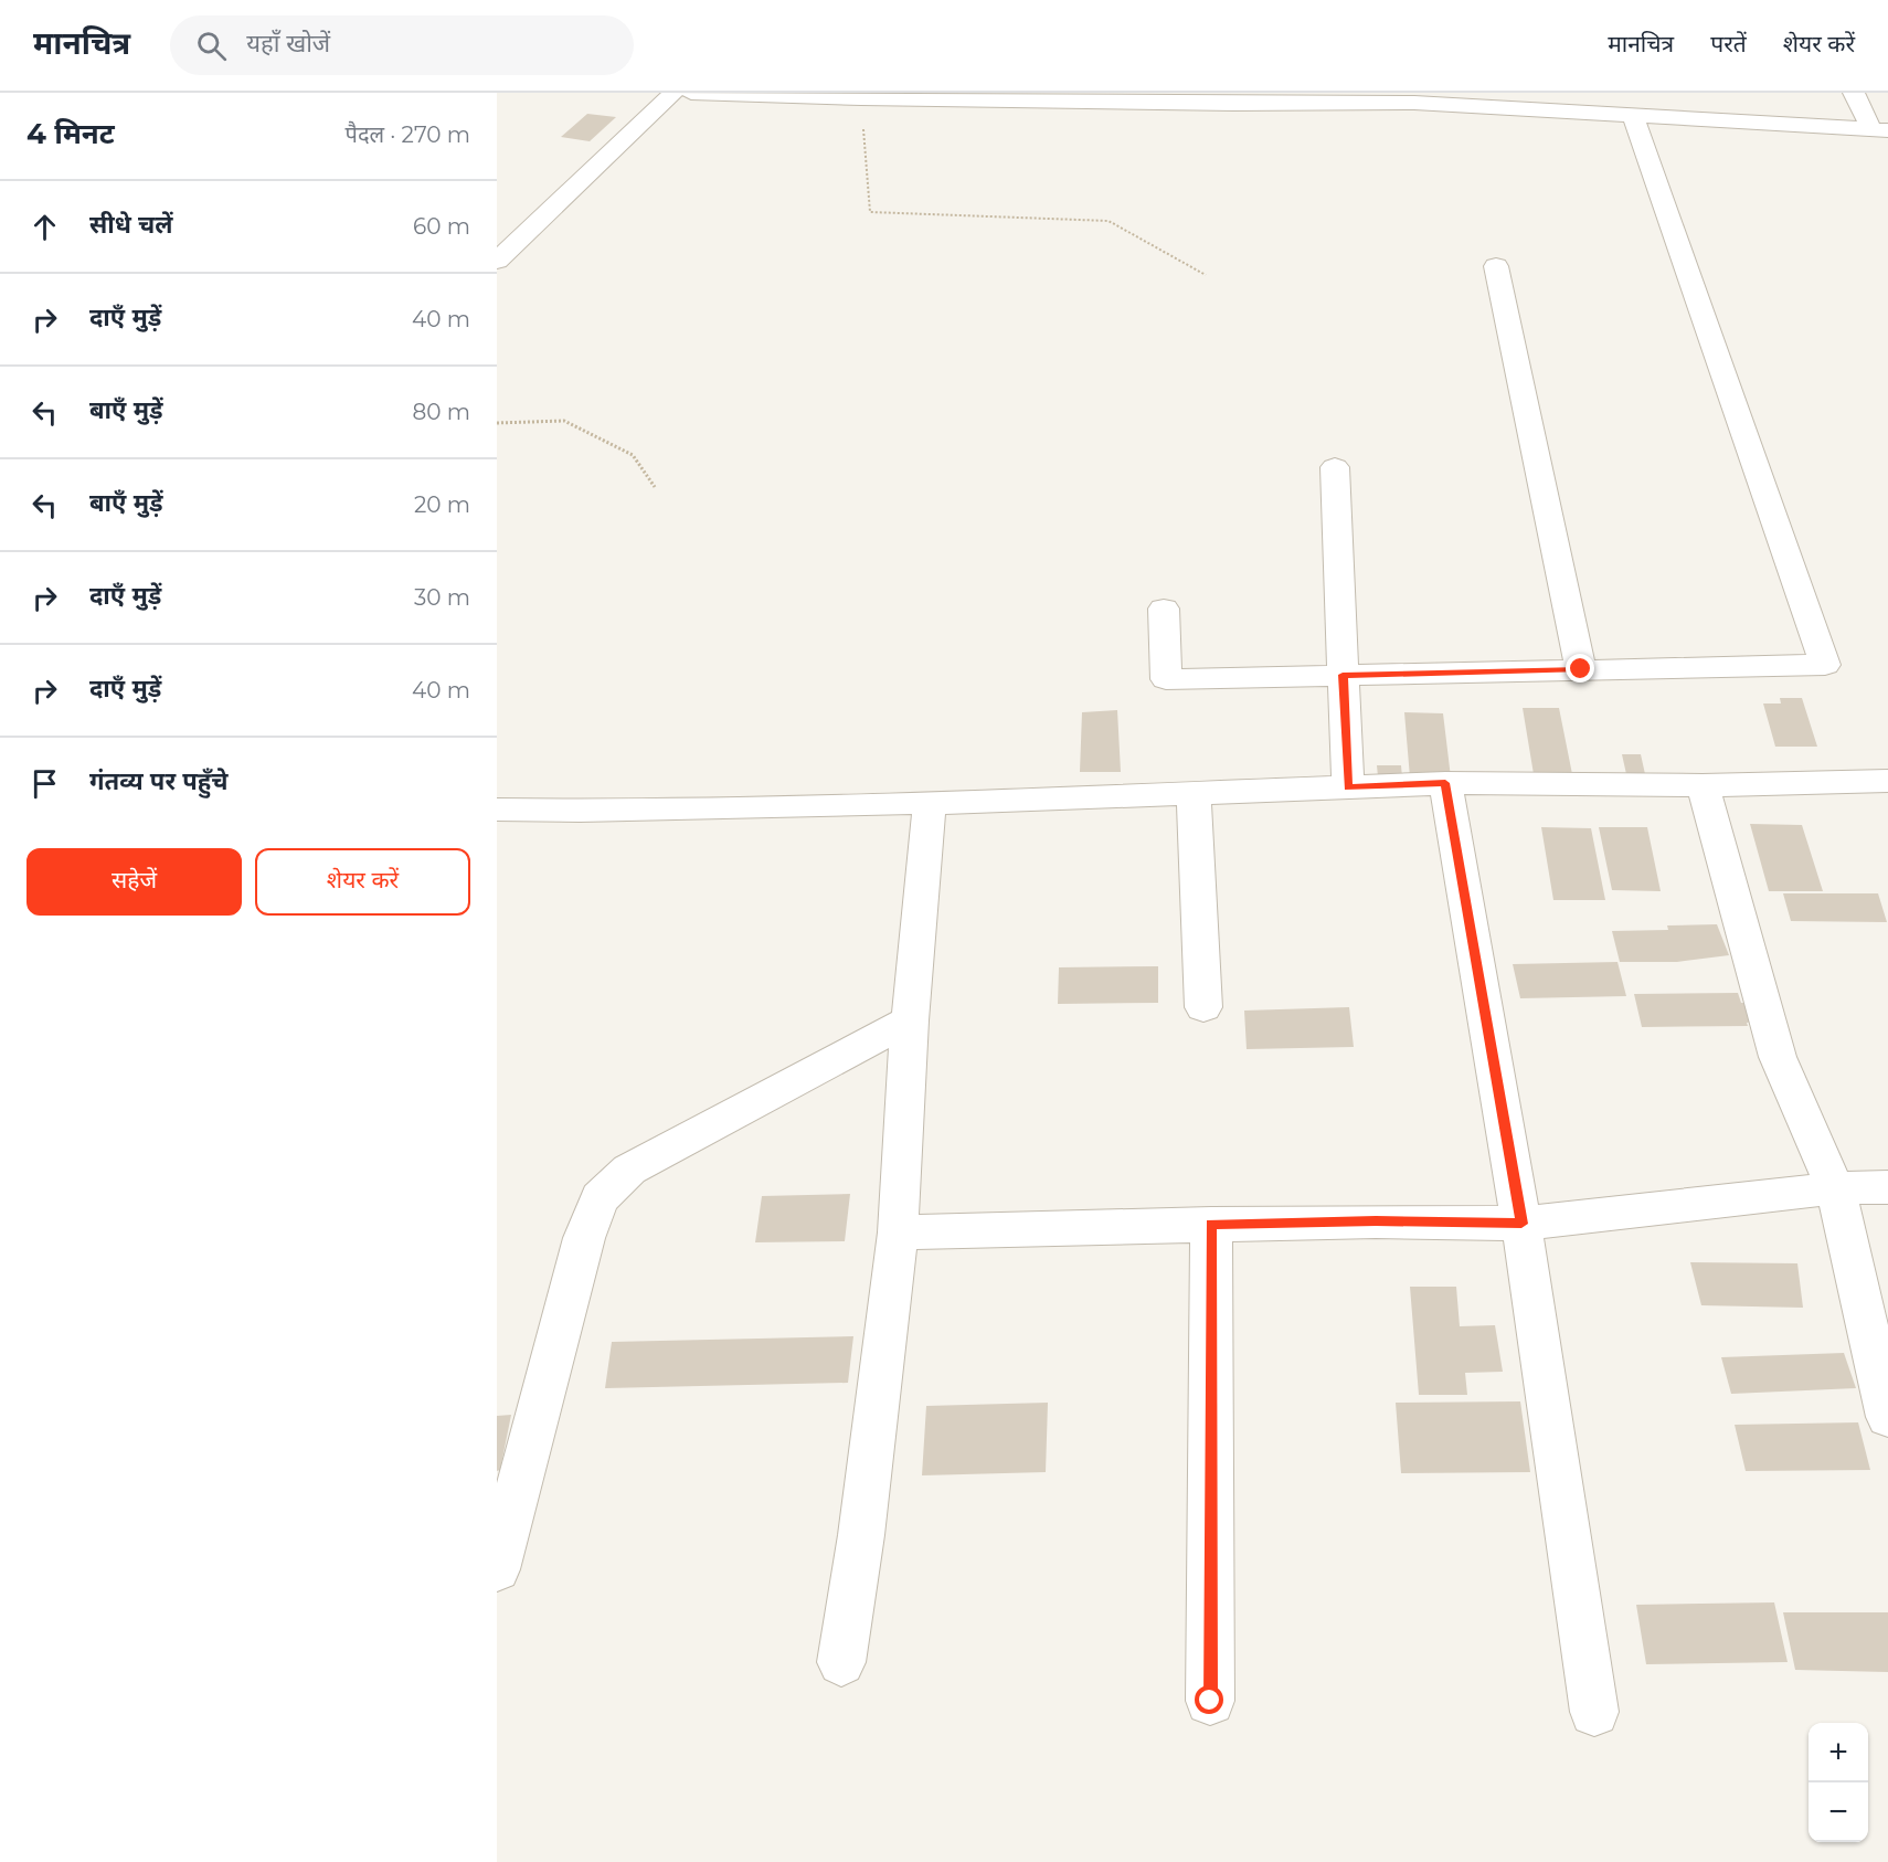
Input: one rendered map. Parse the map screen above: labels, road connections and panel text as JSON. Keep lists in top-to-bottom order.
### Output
{
  "page": {
    "header": "मानचित्र",
    "search": "यहाँ खोजें",
    "nav": ["मानचित्र", "परतें", "शेयर करें"],
    "heading": ["4 मिनट", "पैदल · 270 m"],
    "list": [
      ["सीधे चलें", "60 m"],
      ["दाएँ मुड़ें", "40 m"],
      ["बाएँ मुड़ें", "80 m"],
      ["बाएँ मुड़ें", "20 m"],
      ["दाएँ मुड़ें", "30 m"],
      ["दाएँ मुड़ें", "40 m"],
      "गंतव्य पर पहुँचे"
    ],
    "buttons": ["सहेजें", "शेयर करें"],
    "map_buttons": ["+", "−"]
  }
}
